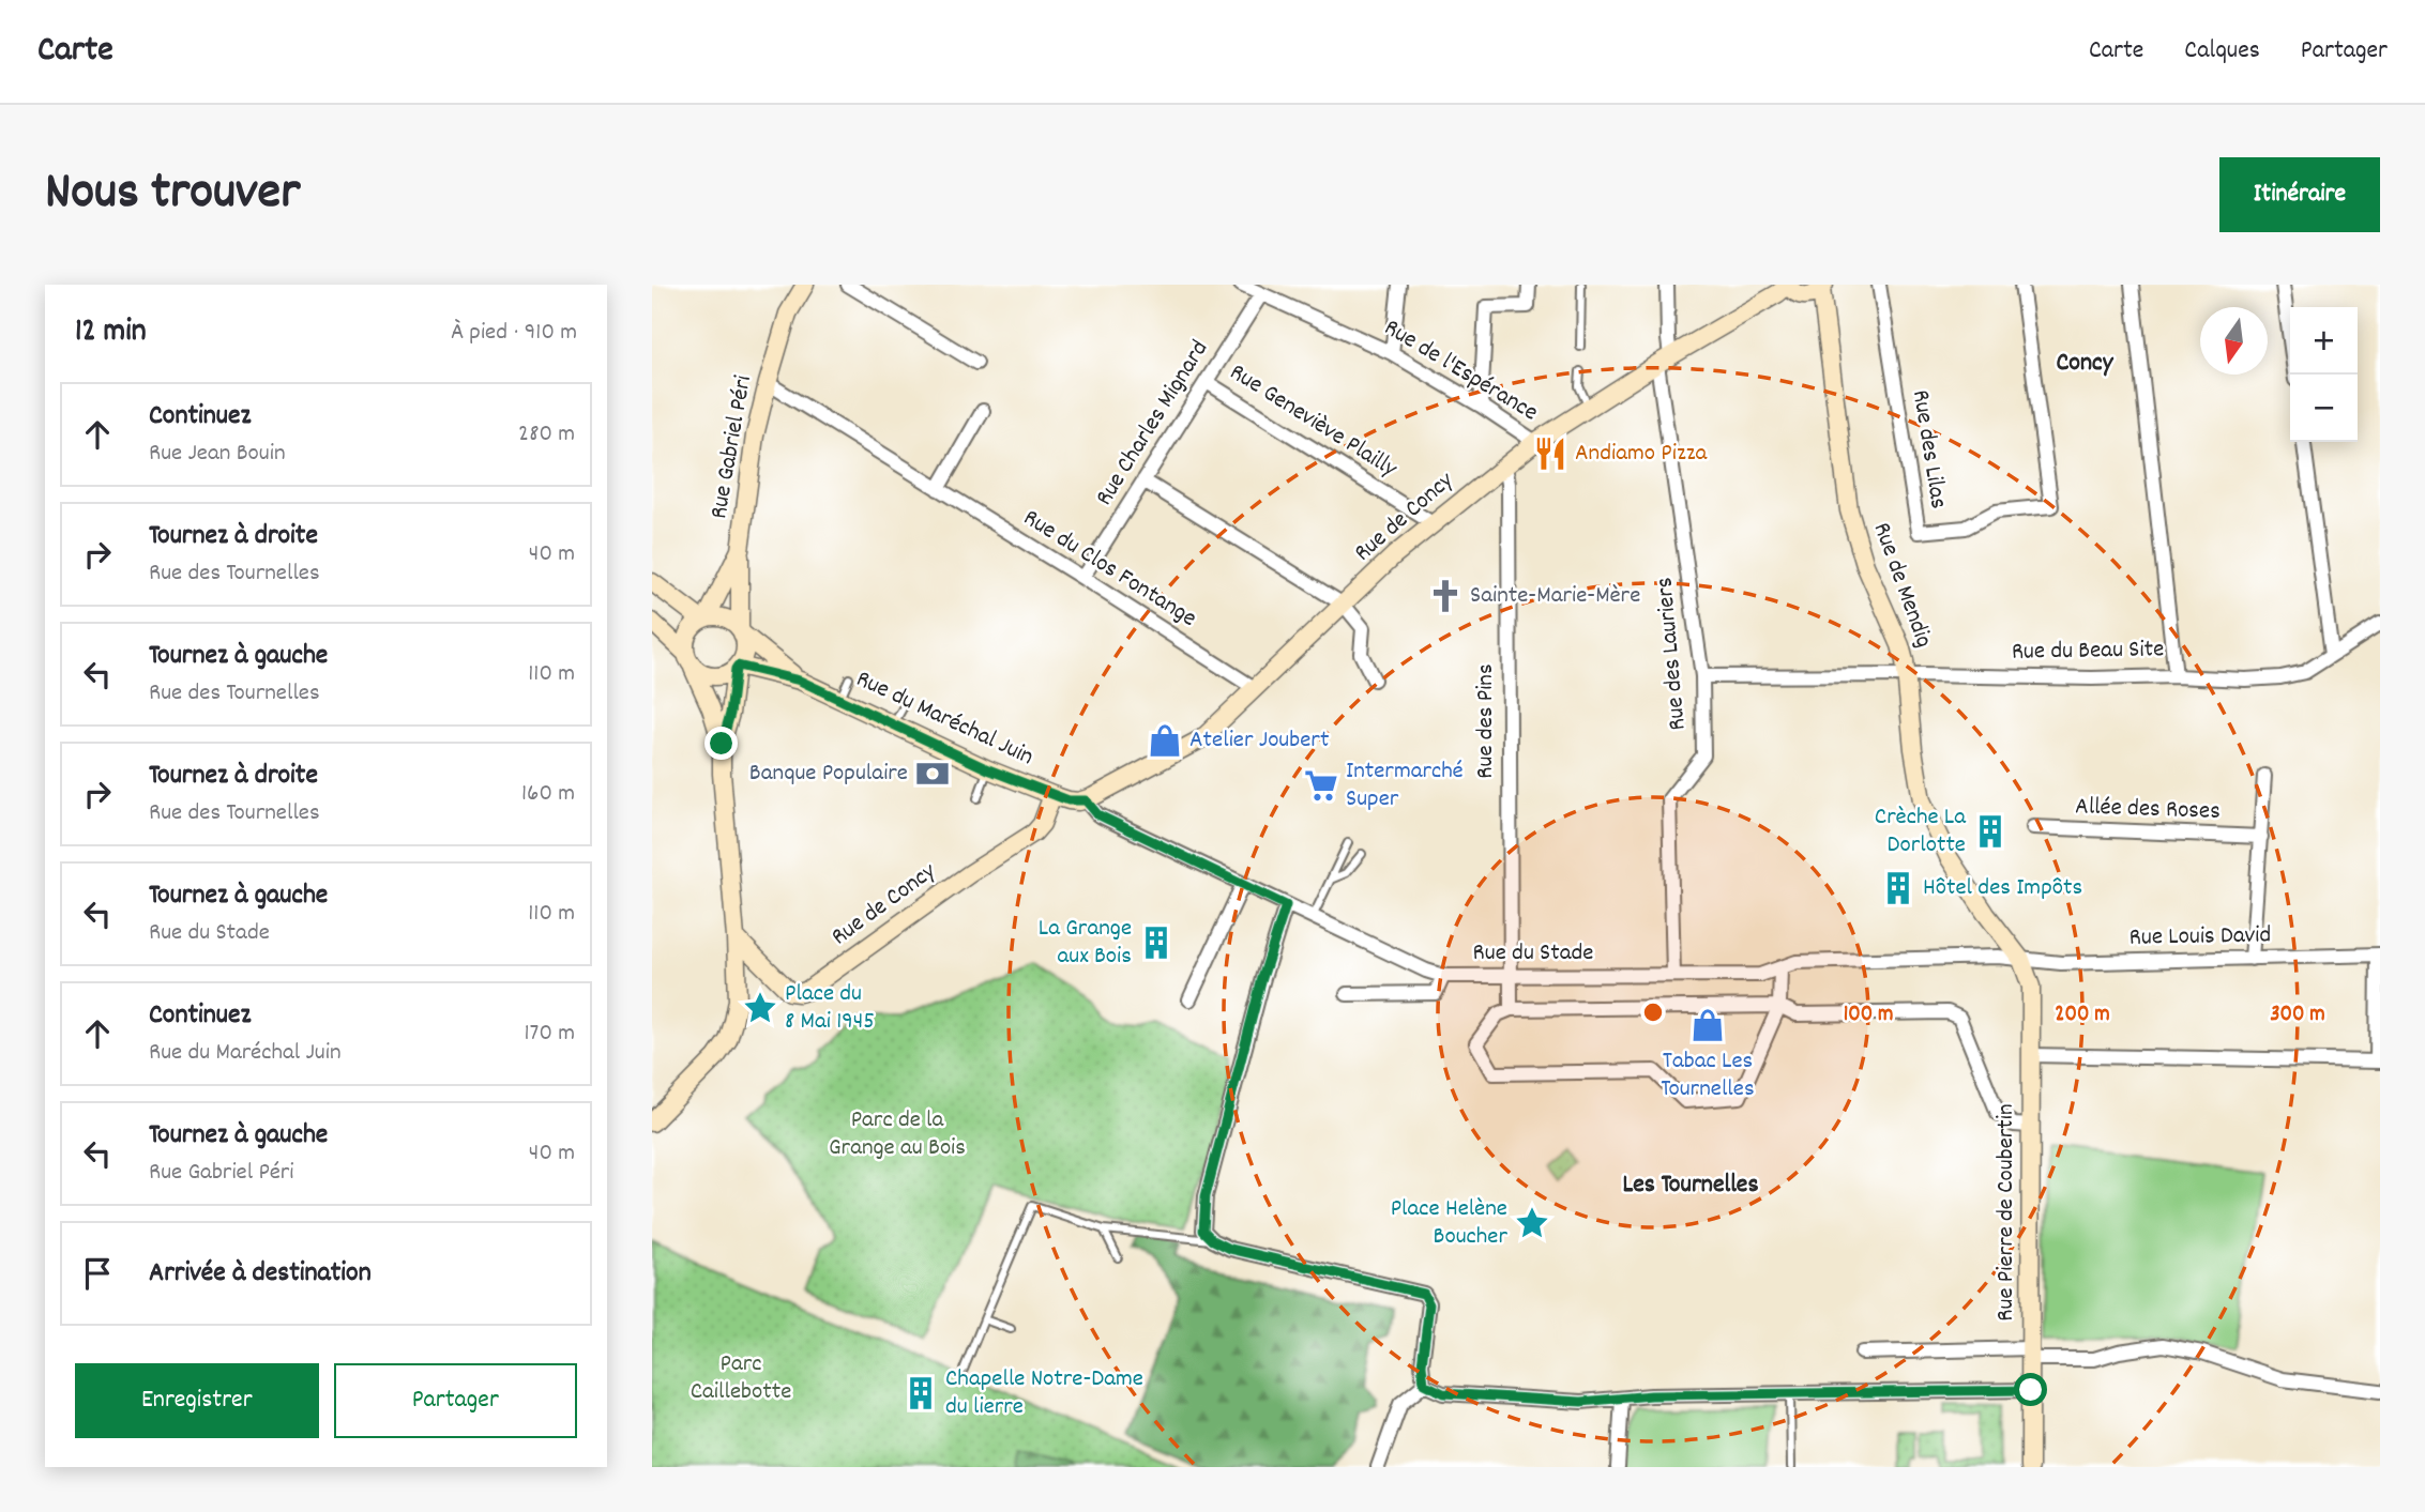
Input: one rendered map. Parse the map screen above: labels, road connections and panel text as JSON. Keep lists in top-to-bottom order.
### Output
{
  "streets": {
    "street": [
      "Rue de l'Espérance",
      "Rue Geneviève Plailly",
      "Rue Charles Mignard",
      "Rue Gabriel Péri",
      "Rue des Lilas",
      "Rue de Concy",
      "Rue du Clos Fontange",
      "Rue de Mendig",
      "Rue du Beau Site",
      "Rue des Lauriers",
      "Rue du Maréchal Juin",
      "Rue des Pins",
      "Allée des Roses",
      "Rue Louis David",
      "Rue du Stade",
      "Rue Pierre de Coubertin"
    ]
  },
  "crossings": [
    ["Rue de l'Espérance", "Rue Charles Mignard"],
    ["Rue de l'Espérance", "Rue de Concy"],
    ["Rue Geneviève Plailly", "Rue Charles Mignard"],
    ["Rue Geneviève Plailly", "Rue de Concy"],
    ["Rue Charles Mignard", "Rue du Clos Fontange"],
    ["Rue Gabriel Péri", "Rue du Clos Fontange"],
    ["Rue Gabriel Péri", "Rue du Maréchal Juin"],
    ["Rue de Concy", "Rue du Clos Fontange"],
    ["Rue de Concy", "Rue de Mendig"],
    ["Rue de Concy", "Rue des Lauriers"],
    ["Rue de Concy", "Rue du Maréchal Juin"],
    ["Rue de Concy", "Rue des Pins"],
    ["Rue de Concy", "Rue du Stade"],
    ["Rue de Mendig", "Rue du Beau Site"],
    ["Rue de Mendig", "Rue Louis David"],
    ["Rue de Mendig", "Rue du Stade"],
    ["Rue de Mendig", "Rue Pierre de Coubertin"],
    ["Rue du Beau Site", "Rue des Lauriers"],
    ["Rue des Lauriers", "Rue du Stade"],
    ["Rue du Maréchal Juin", "Rue du Stade"],
    ["Rue des Pins", "Rue du Stade"],
    ["Rue Louis David", "Rue du Stade"],
    ["Rue Louis David", "Rue Pierre de Coubertin"],
    ["Rue du Stade", "Rue Pierre de Coubertin"]
  ],
  "districts": ["Concy", "Les Tournelles"],
  "parks": ["Parc de la Grange au Bois", "Parc Caillebotte"],
  "places": {
    "restaurant": ["Andiamo Pizza"],
    "church": ["Sainte-Marie-Mère"],
    "shop": ["Atelier Joubert", "Tabac Les Tournelles"],
    "bank": ["Banque Populaire"],
    "supermarket": ["Intermarché Super"],
    "building": [
      "Crèche La Dorlotte",
      "Hôtel des Impôts",
      "La Grange aux Bois",
      "Chapelle Notre-Dame du lierre"
    ],
    "place": ["Place du 8 Mai 1945", "Place Helène Boucher"]
  },
  "north": "bottom",
  "page": {
    "header": "Carte",
    "nav": ["Carte", "Calques", "Partager"],
    "title": "Nous trouver",
    "buttons": [
      "Itinéraire",
      ["Enregistrer", "Partager"]
    ],
    "heading": ["12 min", "À pied · 910 m"],
    "map_buttons": ["+", "−"],
    "list": [
      ["Continuez", "Rue Jean Bouin", "280 m"],
      ["Tournez à droite", "Rue des Tournelles", "40 m"],
      ["Tournez à gauche", "Rue des Tournelles", "110 m"],
      ["Tournez à droite", "Rue des Tournelles", "160 m"],
      ["Tournez à gauche", "Rue du Stade", "110 m"],
      ["Continuez", "Rue du Maréchal Juin", "170 m"],
      ["Tournez à gauche", "Rue Gabriel Péri", "40 m"],
      "Arrivée à destination"
    ]
  },
  "rings": ["100 m", "200 m", "300 m"]
}
